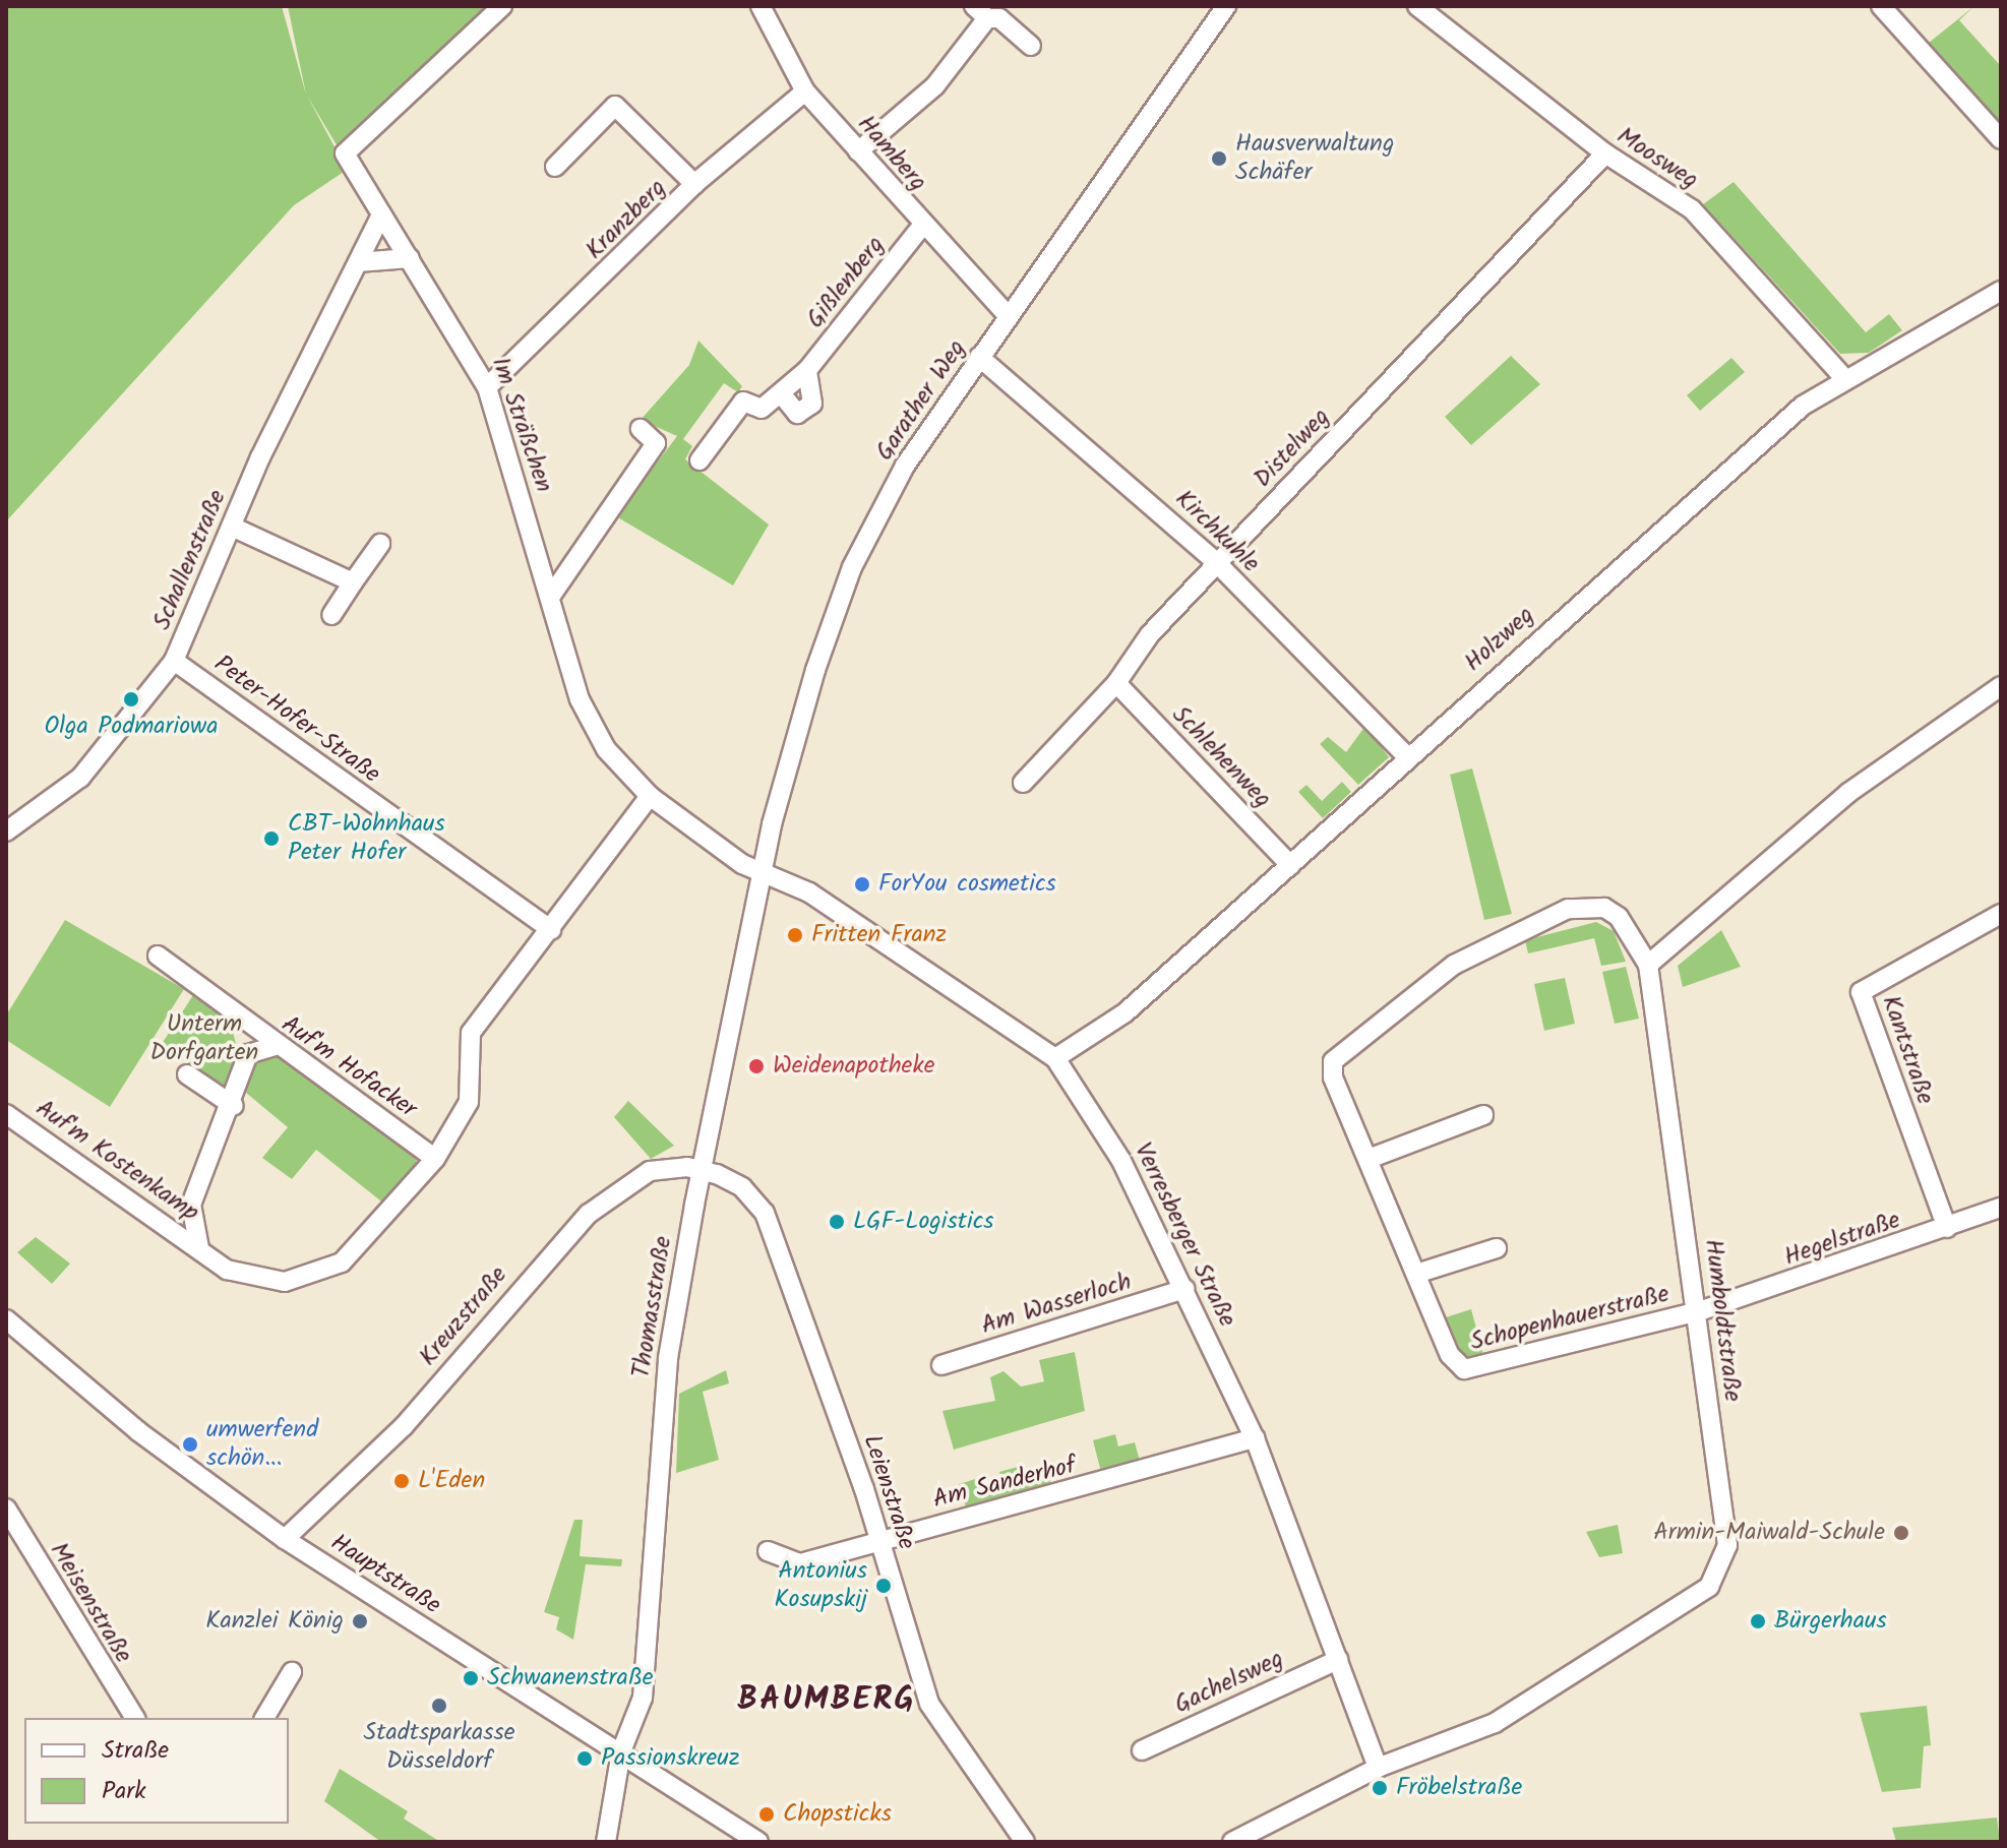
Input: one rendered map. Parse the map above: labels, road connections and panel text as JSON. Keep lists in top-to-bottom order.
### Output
{
  "streets": {
    "street": [
      "Hamberg",
      "Moosweg",
      "Kranzberg",
      "Gißlenberg",
      "Garather Weg",
      "Im Sträßchen",
      "Distelweg",
      "Kirchkuhle",
      "Schallenstraße",
      "Holzweg",
      "Peter-Hofer-Straße",
      "Schlehenweg",
      "Kantstraße",
      "Auf'm Hofacker",
      "Auf'm Kostenkamp",
      "Verresberger Straße",
      "Hegelstraße",
      "Am Wasserloch",
      "Thomasstraße",
      "Kreuzstraße",
      "Schopenhauerstraße",
      "Humboldtstraße",
      "Am Sanderhof",
      "Leienstraße",
      "Hauptstraße",
      "Meisenstraße",
      "Gachelsweg"
    ]
  },
  "crossings": [
    ["Hamberg", "Kranzberg"],
    ["Hamberg", "Gißlenberg"],
    ["Hamberg", "Garather Weg"],
    ["Moosweg", "Distelweg"],
    ["Moosweg", "Holzweg"],
    ["Kranzberg", "Im Sträßchen"],
    ["Garather Weg", "Im Sträßchen"],
    ["Garather Weg", "Kirchkuhle"],
    ["Garather Weg", "Verresberger Straße"],
    ["Garather Weg", "Thomasstraße"],
    ["Im Sträßchen", "Schallenstraße"],
    ["Im Sträßchen", "Verresberger Straße"],
    ["Im Sträßchen", "Thomasstraße"],
    ["Distelweg", "Kirchkuhle"],
    ["Distelweg", "Schlehenweg"],
    ["Kirchkuhle", "Holzweg"],
    ["Schallenstraße", "Peter-Hofer-Straße"],
    ["Holzweg", "Schlehenweg"],
    ["Holzweg", "Verresberger Straße"],
    ["Kantstraße", "Hegelstraße"],
    ["Verresberger Straße", "Am Wasserloch"],
    ["Verresberger Straße", "Thomasstraße"],
    ["Verresberger Straße", "Humboldtstraße"],
    ["Verresberger Straße", "Am Sanderhof"],
    ["Verresberger Straße", "Gachelsweg"],
    ["Hegelstraße", "Schopenhauerstraße"],
    ["Hegelstraße", "Humboldtstraße"],
    ["Thomasstraße", "Kreuzstraße"],
    ["Thomasstraße", "Leienstraße"],
    ["Thomasstraße", "Hauptstraße"],
    ["Kreuzstraße", "Leienstraße"],
    ["Kreuzstraße", "Hauptstraße"],
    ["Schopenhauerstraße", "Humboldtstraße"],
    ["Am Sanderhof", "Leienstraße"]
  ],
  "districts": ["BAUMBERG"],
  "parks": ["Unterm Dorfgarten"],
  "places": [
    "Hausverwaltung Schäfer",
    "Olga Podmariowa",
    "CBT-Wohnhaus Peter Hofer",
    "ForYou cosmetics",
    "Fritten Franz",
    "Weidenapotheke",
    "LGF-Logistics",
    "umwerfend schön...",
    "L'Eden",
    "Armin-Maiwald-Schule",
    "Antonius Kosupskij",
    "Kanzlei König",
    "Bürgerhaus",
    "Schwanenstraße",
    "Stadtsparkasse Düsseldorf",
    "Passionskreuz",
    "Fröbelstraße",
    "Chopsticks"
  ],
  "legend": ["Straße", "Park"]
}
